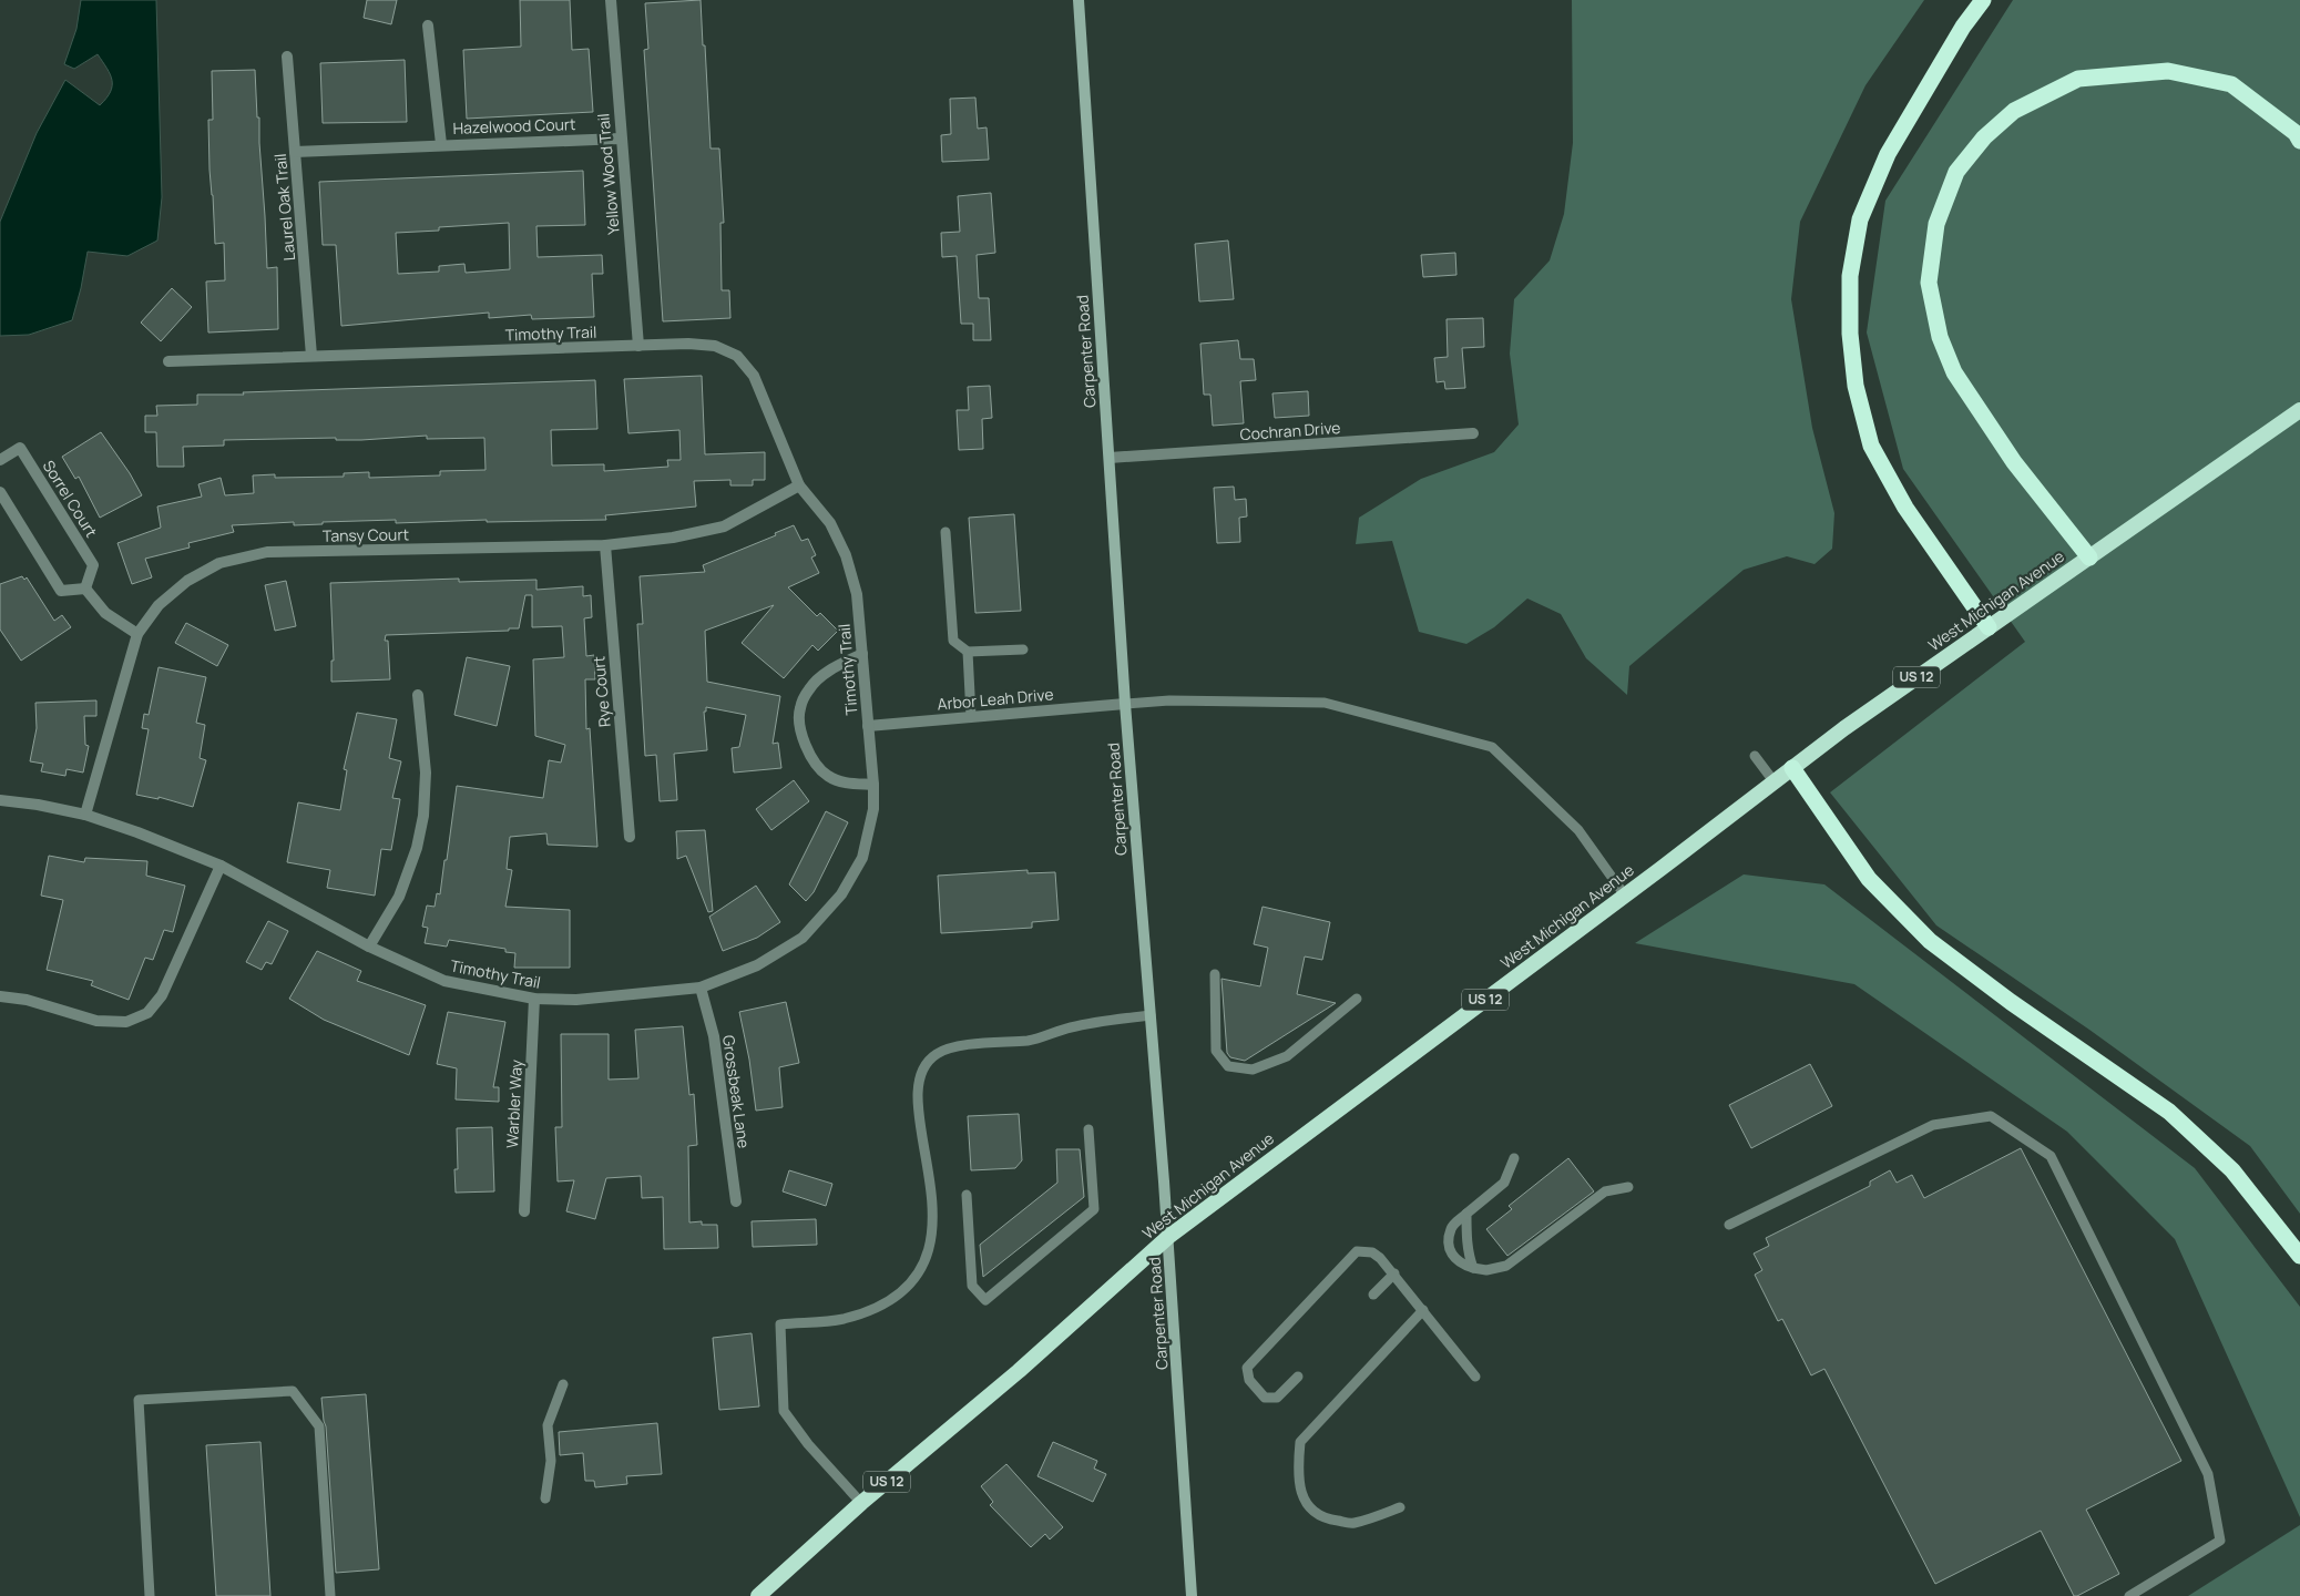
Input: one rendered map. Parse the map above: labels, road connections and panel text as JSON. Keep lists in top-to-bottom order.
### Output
{
  "streets": {
    "highway": ["West Michigan Avenue", "US 12"],
    "main road": ["Carpenter Road"],
    "street": [
      "Hazelwood Court",
      "Yellow Wood Trail",
      "Laurel Oak Trail",
      "Timothy Trail",
      "Cochran Drive",
      "Sorrel Court",
      "Tansy Court",
      "Rye Court",
      "Arbor Leah Drive",
      "Grossbeak Lane",
      "Warbler Way"
    ]
  },
  "crossings": [
    ["Hazelwood Court", "Yellow Wood Trail"],
    ["Hazelwood Court", "Laurel Oak Trail"],
    ["Yellow Wood Trail", "Timothy Trail"],
    ["Laurel Oak Trail", "Timothy Trail"],
    ["Timothy Trail", "Tansy Court"],
    ["Timothy Trail", "Arbor Leah Drive"],
    ["Timothy Trail", "Grossbeak Lane"],
    ["Timothy Trail", "Warbler Way"],
    ["Carpenter Road", "Cochran Drive"],
    ["Carpenter Road", "West Michigan Avenue"],
    ["Carpenter Road", "Arbor Leah Drive"],
    ["Tansy Court", "Rye Court"]
  ]
}
